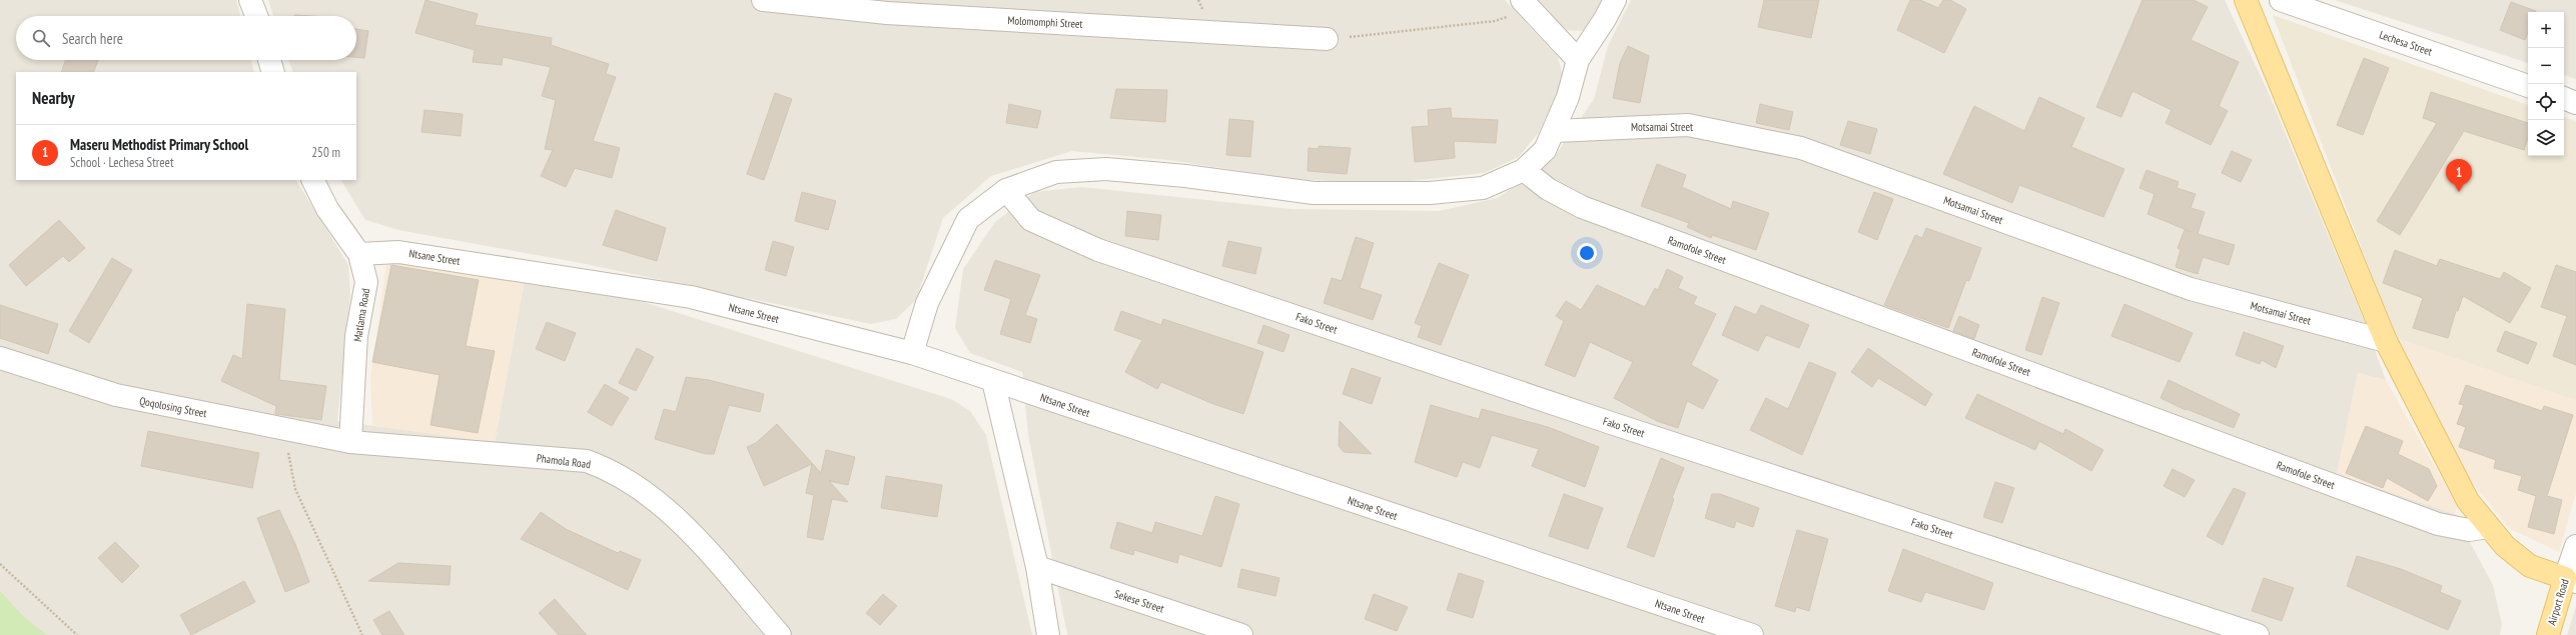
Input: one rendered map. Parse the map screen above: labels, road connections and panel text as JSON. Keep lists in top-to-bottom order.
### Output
{
  "streets": {
    "main road": ["Airport Road"],
    "street": [
      "Molomomphi Street",
      "Lechesa Street",
      "Motsamai Street",
      "Ramofole Street",
      "Ntsane Street",
      "Matlama Road",
      "Fako Street",
      "Qoqolosing Street",
      "Phamola Road",
      "Sekese Street"
    ]
  },
  "crossings": [
    ["Ntsane Street", "Matlama Road"],
    ["Matlama Road", "Qoqolosing Street"],
    ["Matlama Road", "Phamola Road"],
    ["Qoqolosing Street", "Phamola Road"]
  ],
  "page": {
    "map_buttons": ["+", "−"],
    "search": "Search here",
    "heading": "Nearby",
    "list": [
      {
        "mark": "1",
        "name": "Maseru Methodist Primary School",
        "note": "School · Lechesa Street",
        "value": "250 m"
      }
    ],
    "pins": "1"
  }
}
